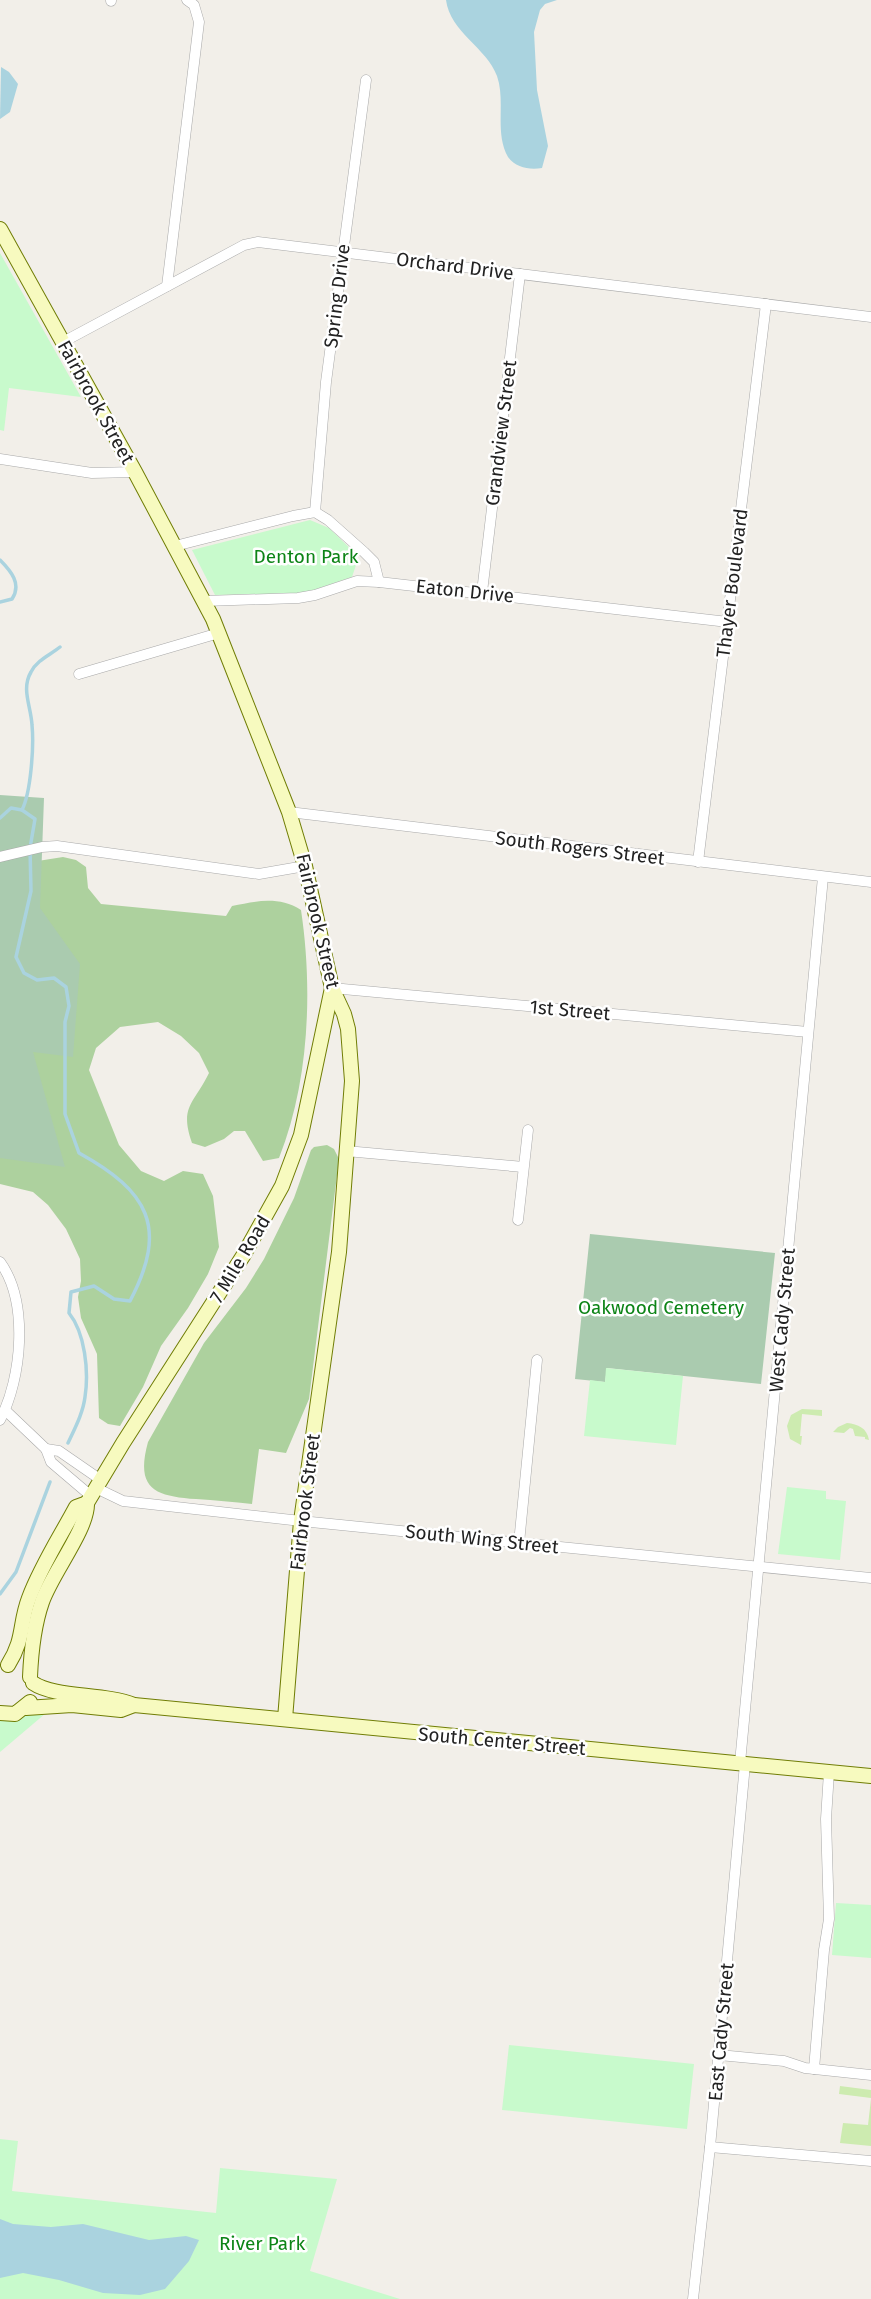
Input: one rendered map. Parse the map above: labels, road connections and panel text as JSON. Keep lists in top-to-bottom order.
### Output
{
  "streets": {
    "street": [
      "Orchard Drive",
      "Spring Drive",
      "Fairbrook Street",
      "Grandview Street",
      "Thayer Boulevard",
      "Eaton Drive",
      "South Rogers Street",
      "1st Street",
      "7 Mile Road",
      "West Cady Street",
      "South Wing Street",
      "South Center Street",
      "East Cady Street"
    ]
  },
  "crossings": [
    ["Orchard Drive", "Spring Drive"],
    ["Orchard Drive", "Fairbrook Street"],
    ["Orchard Drive", "Grandview Street"],
    ["Orchard Drive", "Thayer Boulevard"],
    ["Fairbrook Street", "Eaton Drive"],
    ["Fairbrook Street", "South Rogers Street"],
    ["Fairbrook Street", "1st Street"],
    ["Fairbrook Street", "7 Mile Road"],
    ["Fairbrook Street", "South Wing Street"],
    ["Fairbrook Street", "South Center Street"],
    ["Grandview Street", "Eaton Drive"],
    ["Thayer Boulevard", "Eaton Drive"],
    ["Thayer Boulevard", "South Rogers Street"],
    ["South Rogers Street", "West Cady Street"],
    ["1st Street", "7 Mile Road"],
    ["1st Street", "West Cady Street"],
    ["7 Mile Road", "South Wing Street"],
    ["7 Mile Road", "South Center Street"],
    ["West Cady Street", "South Wing Street"],
    ["West Cady Street", "South Center Street"],
    ["West Cady Street", "East Cady Street"],
    ["South Center Street", "East Cady Street"]
  ],
  "parks": ["Denton Park", "Oakwood Cemetery", "River Park"]
}
